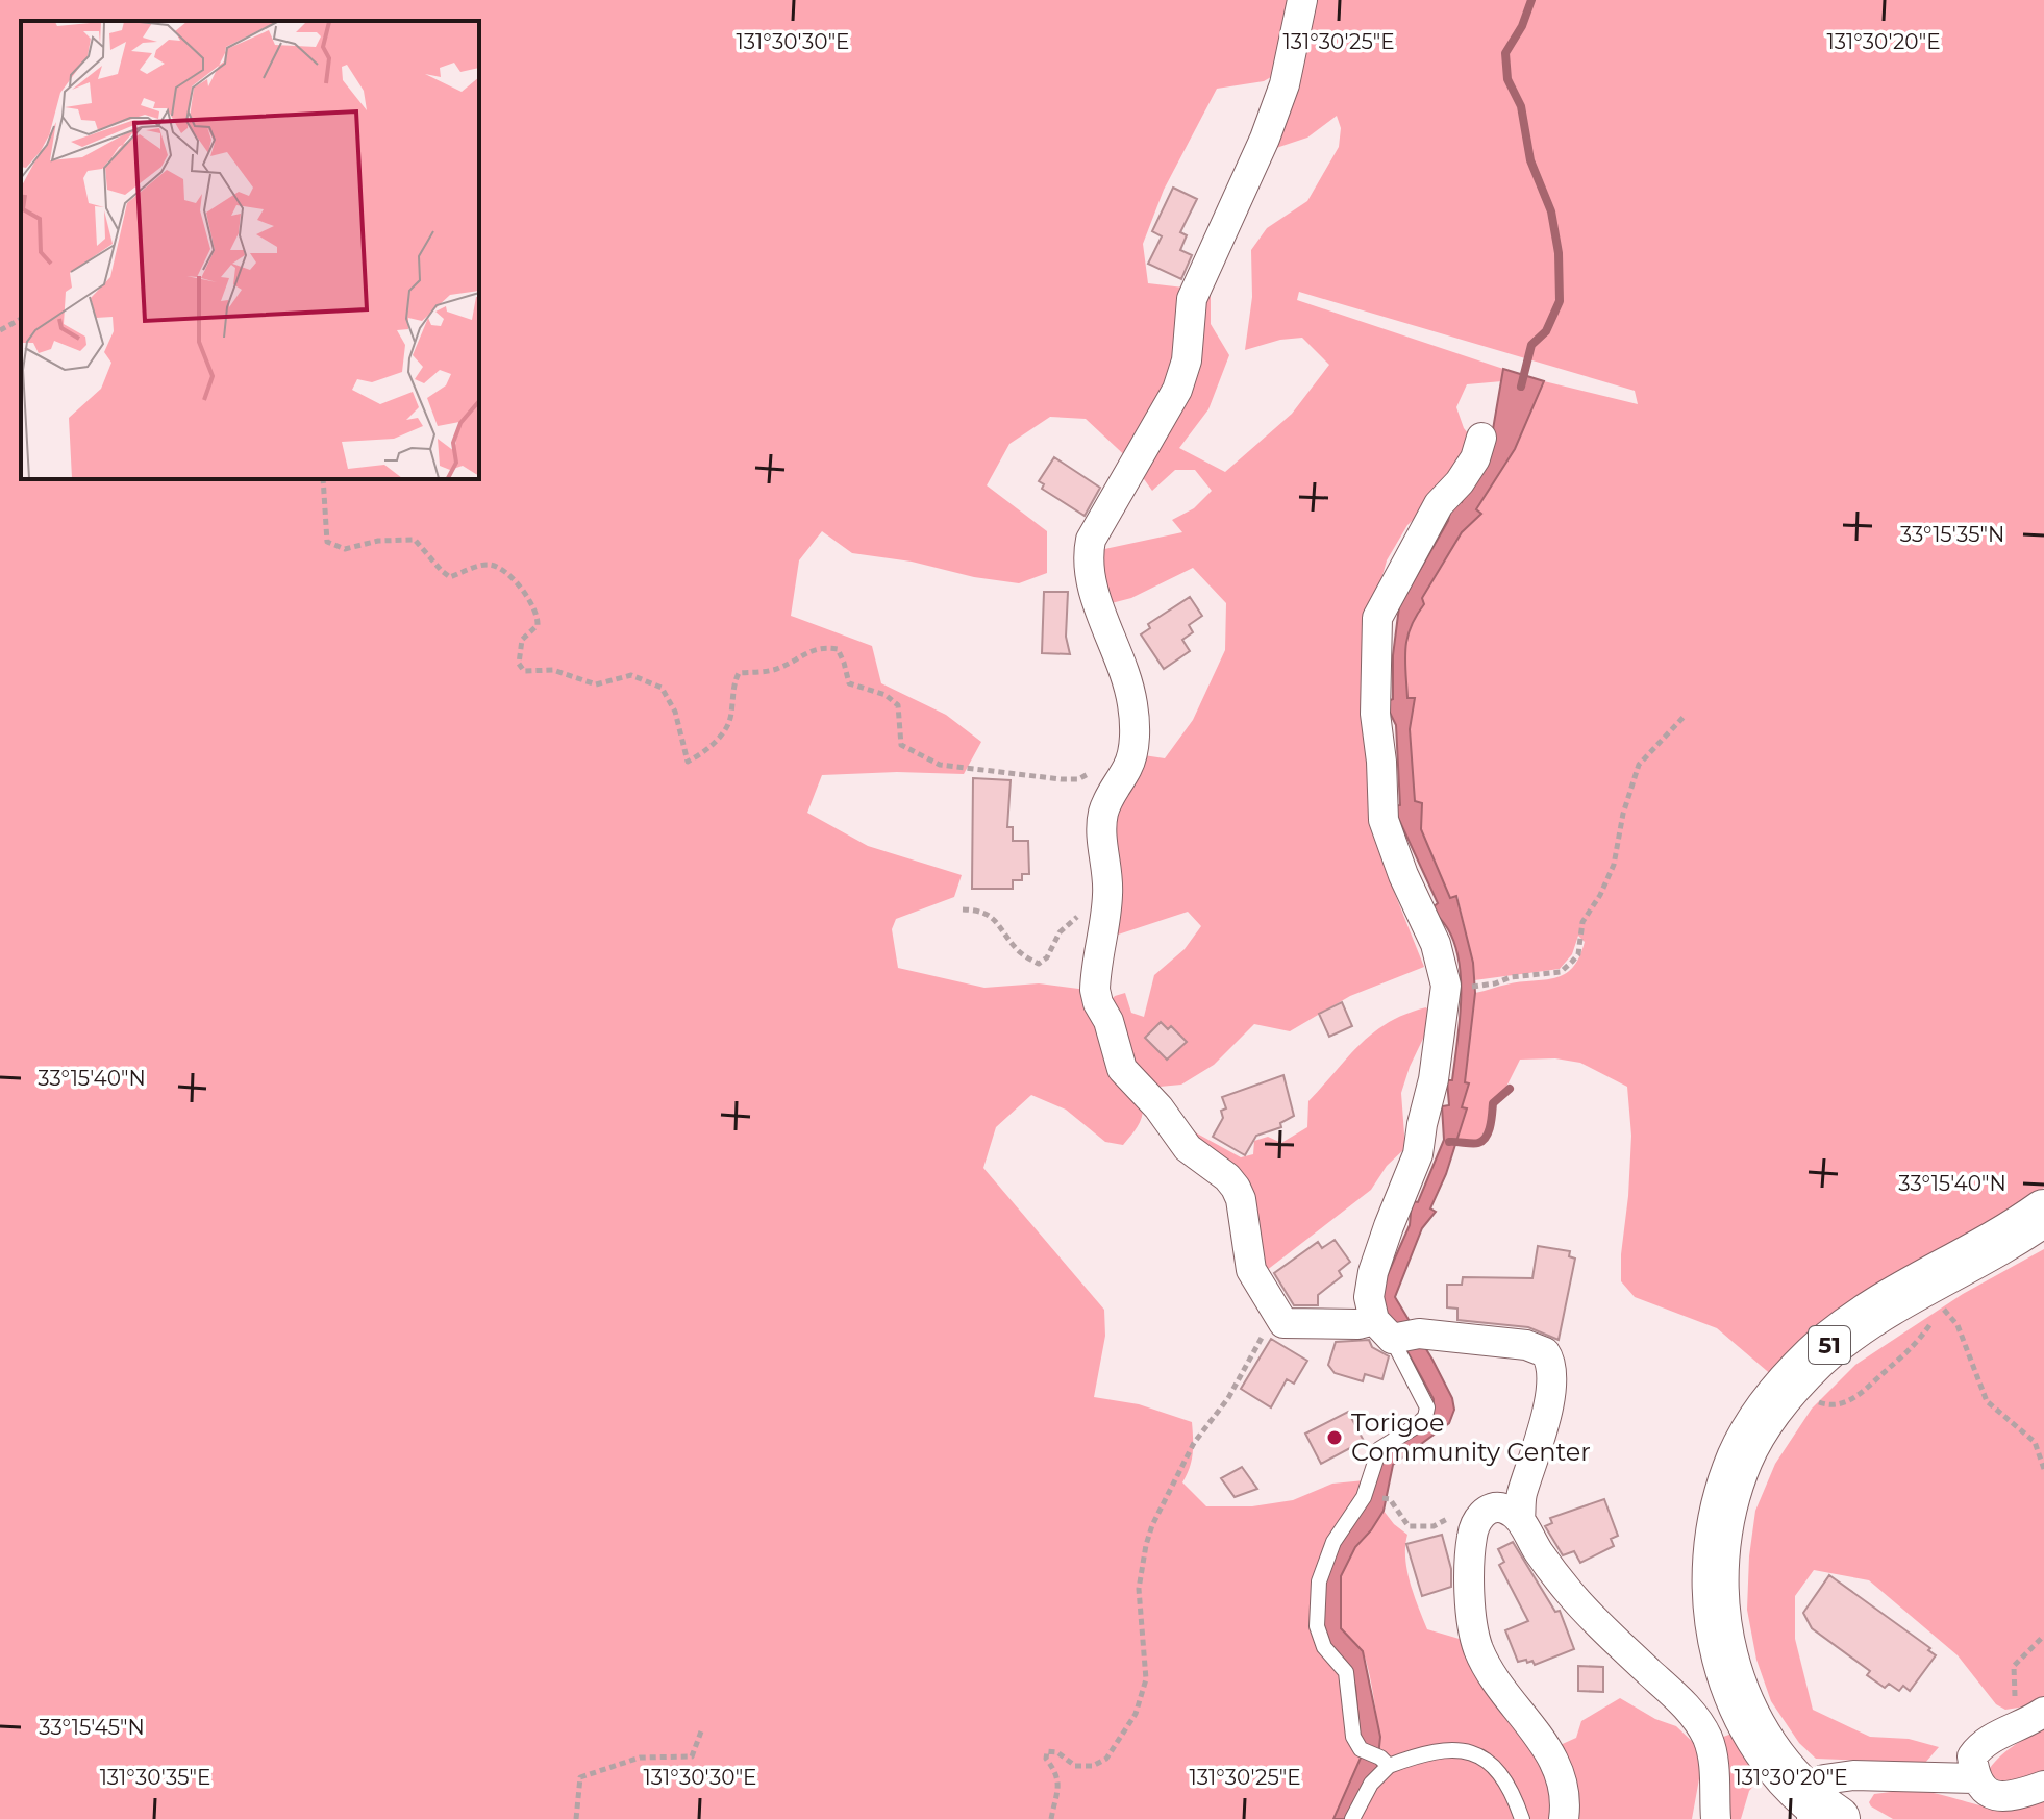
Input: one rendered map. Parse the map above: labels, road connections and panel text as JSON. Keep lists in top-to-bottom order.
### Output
{
  "streets": {
    "main road": ["51"]
  },
  "places": ["Torigoe Community Center"],
  "coordinates": [
    "131°30'30\"E",
    "131°30'25\"E",
    "131°30'20\"E",
    "33°15'35\"N",
    "33°15'40\"N",
    "33°15'45\"N",
    "131°30'35\"E"
  ]
}
